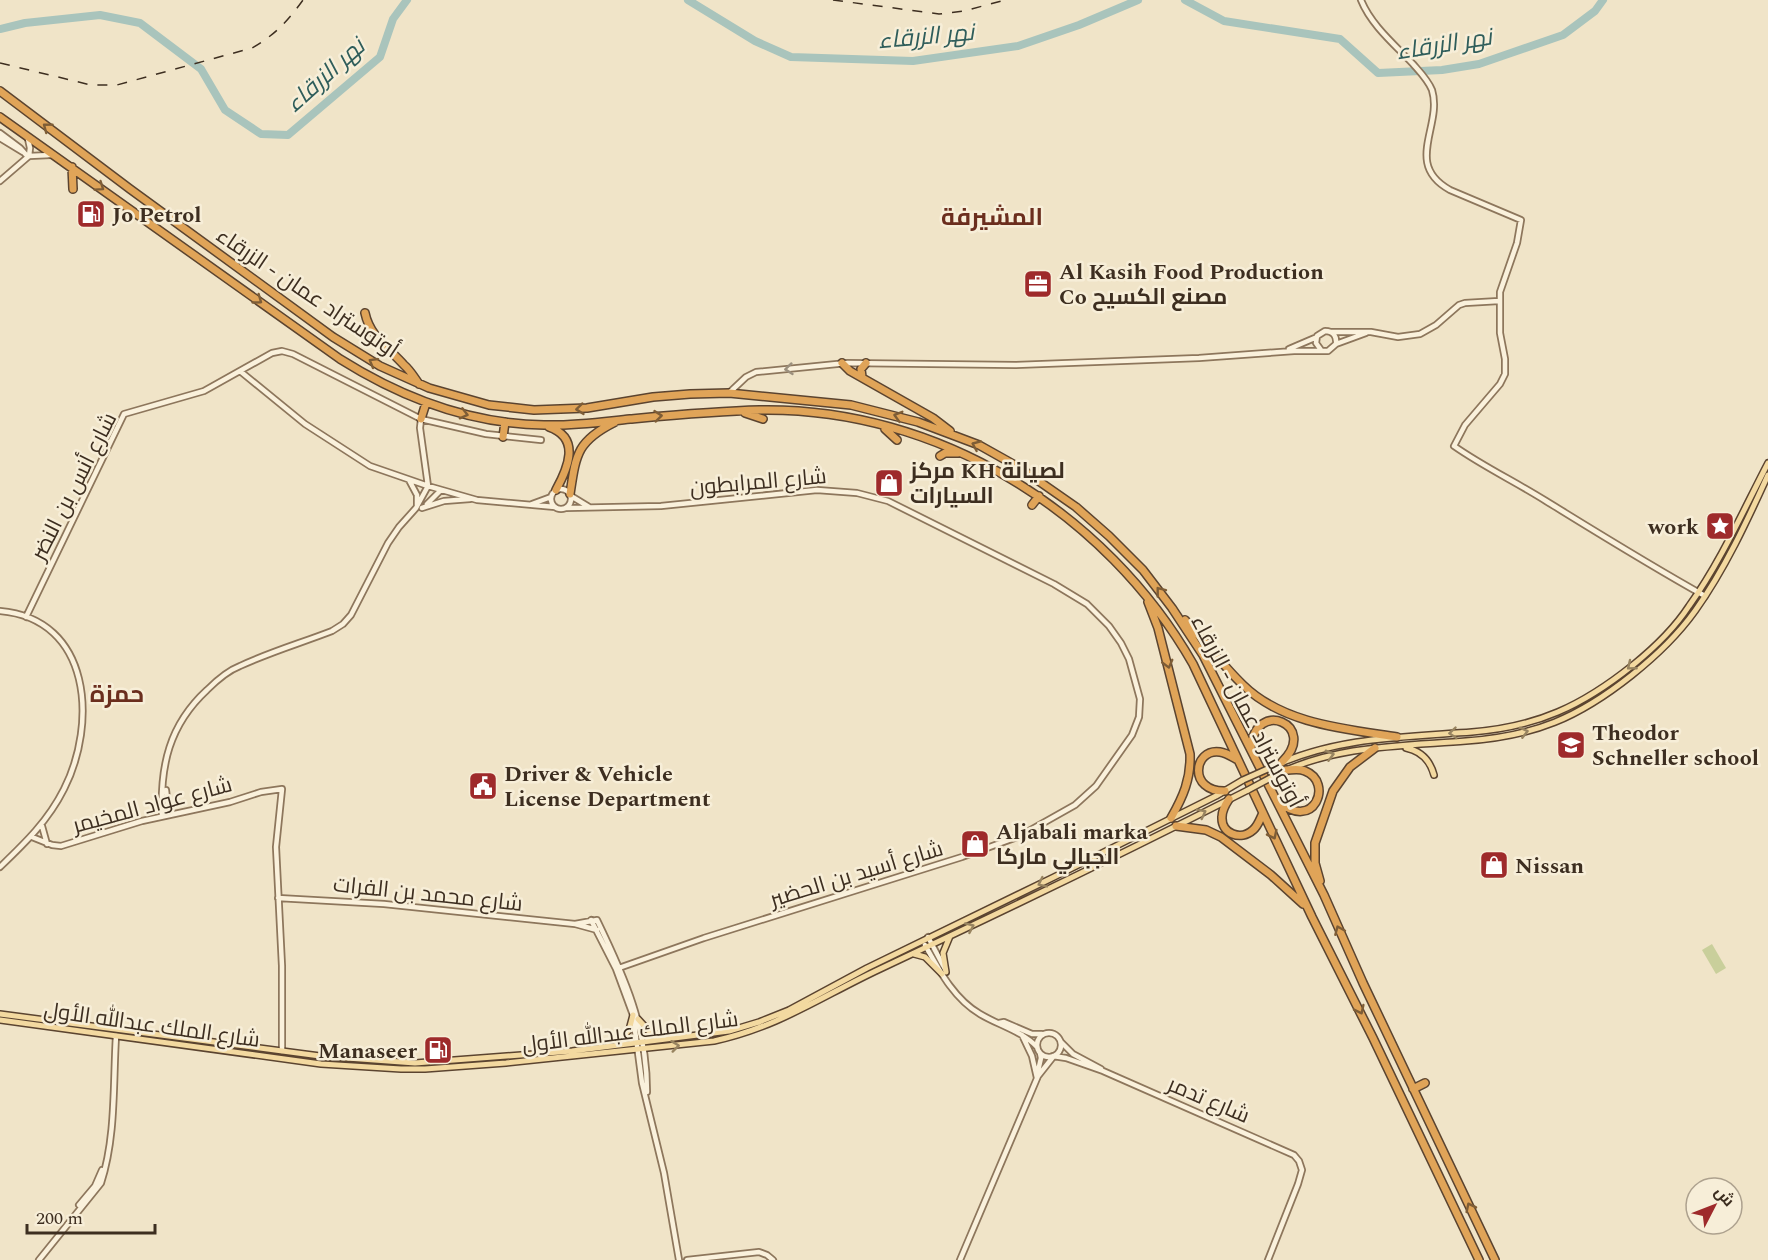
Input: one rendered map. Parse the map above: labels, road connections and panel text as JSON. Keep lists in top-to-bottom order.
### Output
{
  "streets": {
    "highway": ["أوتوستراد عمان - الزرقاء"],
    "main road": ["شارع الملك عبدالله الأول"],
    "street": [
      "شارع المرابطون",
      "شارع أنس بن النضر",
      "شارع عواد المخيمر",
      "شارع أسيد بن الحضير",
      "شارع محمد بن الفرات",
      "شارع تدمر"
    ]
  },
  "crossings": [
    ["شارع المرابطون", "شارع أسيد بن الحضير"],
    ["شارع عواد المخيمر", "شارع محمد بن الفرات"]
  ],
  "districts": ["المشيرفة", "حمزة"],
  "water": ["نهر الزرقاء"],
  "places": {
    "fuel station": ["Jo Petrol", "Manaseer"],
    "office": ["Al Kasih Food Production Co مصنع الكسيح"],
    "shop": ["مركز KH لصيانة السيارات", "Aljabali marka الجبالي ماركا", "Nissan"],
    "place": ["work"],
    "school or university": ["Theodor Schneller school"],
    "public building": ["Driver & Vehicle License Department"]
  },
  "scale_bar": "200 m",
  "north": "top right"
}
